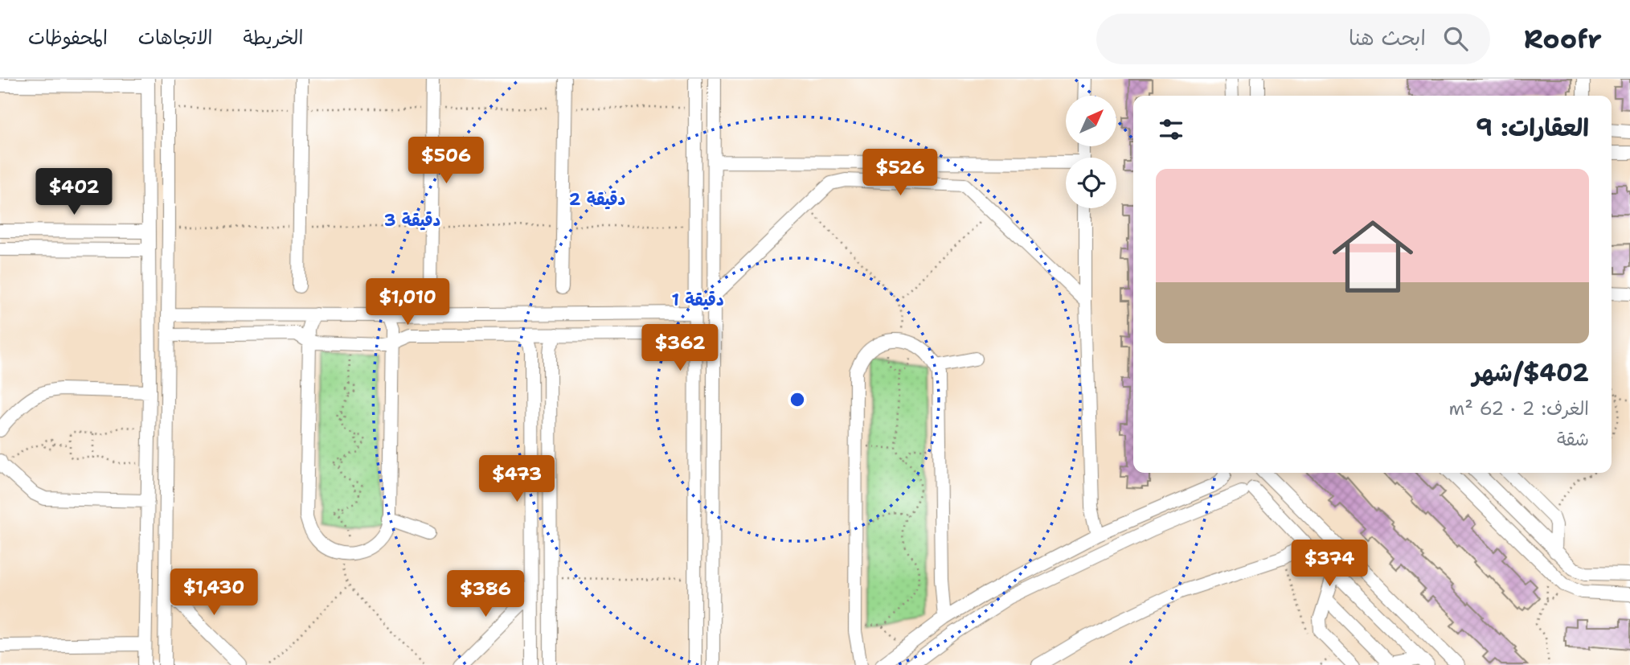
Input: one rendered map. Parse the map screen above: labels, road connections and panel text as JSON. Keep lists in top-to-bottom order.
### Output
{
  "north": "top right",
  "page": {
    "header": "Roofr",
    "search": "ابحث هنا",
    "nav": ["الخريطة", "الاتجاهات", "المحفوظات"],
    "heading": "العقارات: 9",
    "price": [
      "$506",
      "$526",
      "$402",
      "$1,010",
      "$362",
      "$473",
      "$374",
      "$1,430",
      "$386"
    ],
    "list": [
      {
        "name": "$402/شهر",
        "note": "الغرف: 2 · 62 m² · شقة"
      }
    ]
  },
  "rings": ["2 دقيقة", "3 دقيقة", "1 دقيقة"]
}
